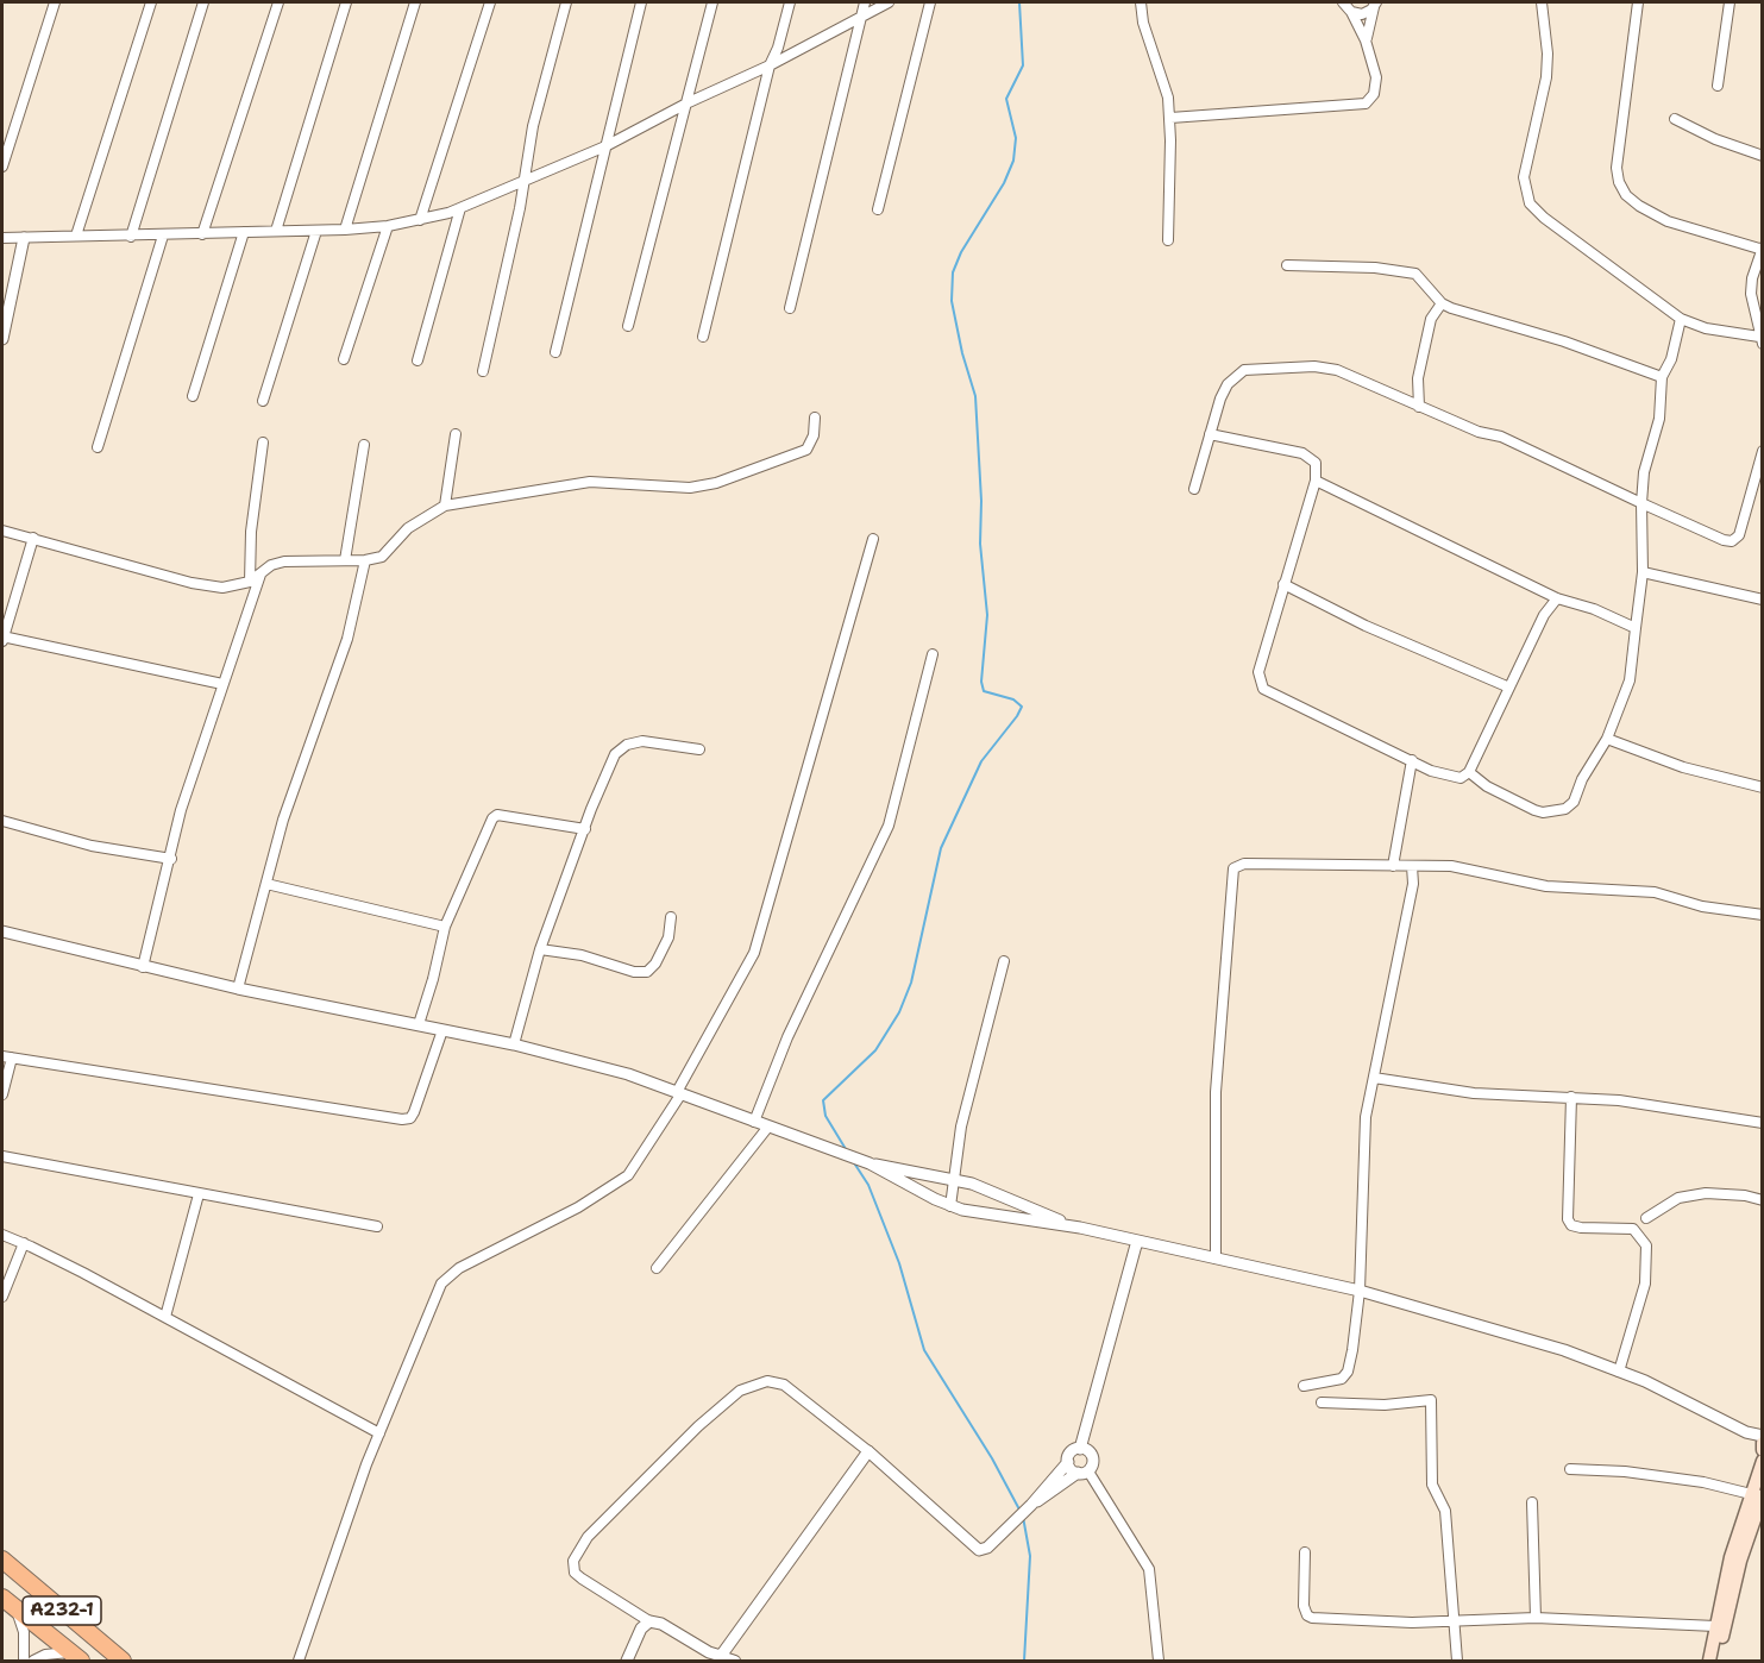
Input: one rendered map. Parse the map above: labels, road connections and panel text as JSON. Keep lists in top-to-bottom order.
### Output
{
  "streets": {
    "highway": ["A232-1"]
  }
}
